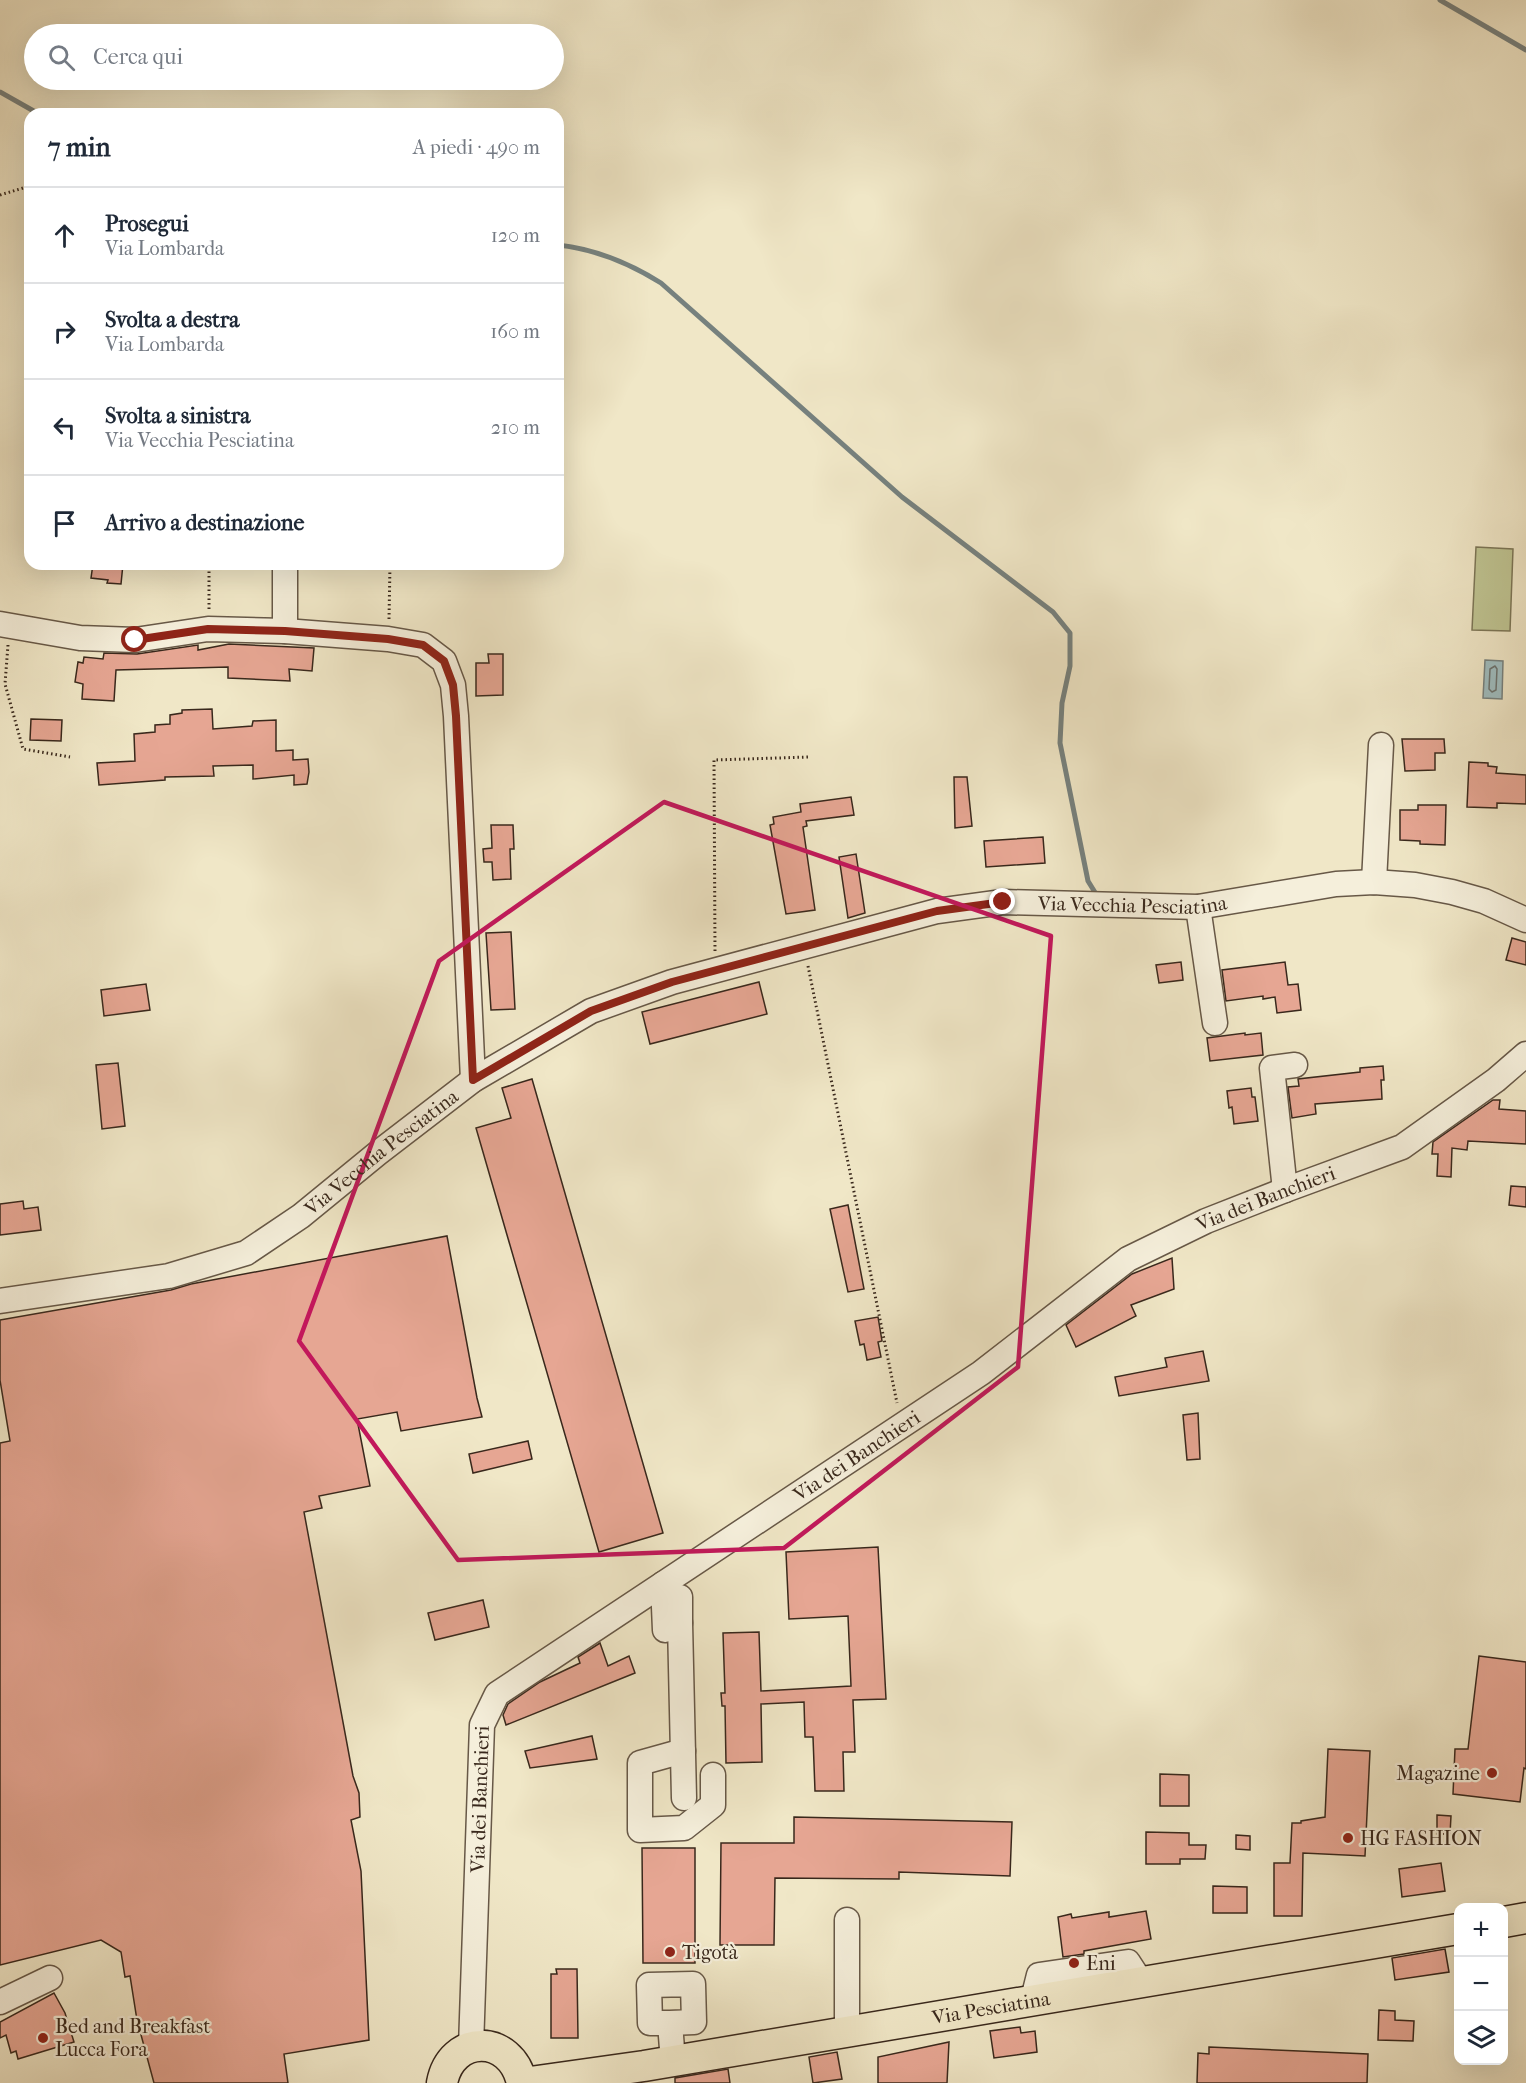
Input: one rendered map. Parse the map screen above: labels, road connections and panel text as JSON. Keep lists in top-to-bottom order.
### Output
{
  "streets": {
    "main road": ["Via Pesciatina"],
    "street": ["Via Vecchia Pesciatina", "Via dei Banchieri"]
  },
  "crossings": [
    ["Via dei Banchieri", "Via Pesciatina"]
  ],
  "places": [
    "Magazine",
    "HG FASHION",
    "Tigotà",
    "Eni",
    "Bed and Breakfast Lucca Fora"
  ],
  "page": {
    "search": "Cerca qui",
    "heading": ["7 min", "A piedi · 490 m"],
    "list": [
      ["Prosegui", "Via Lombarda", "120 m"],
      ["Svolta a destra", "Via Lombarda", "160 m"],
      ["Svolta a sinistra", "Via Vecchia Pesciatina", "210 m"],
      "Arrivo a destinazione"
    ],
    "map_buttons": ["+", "−"]
  }
}
